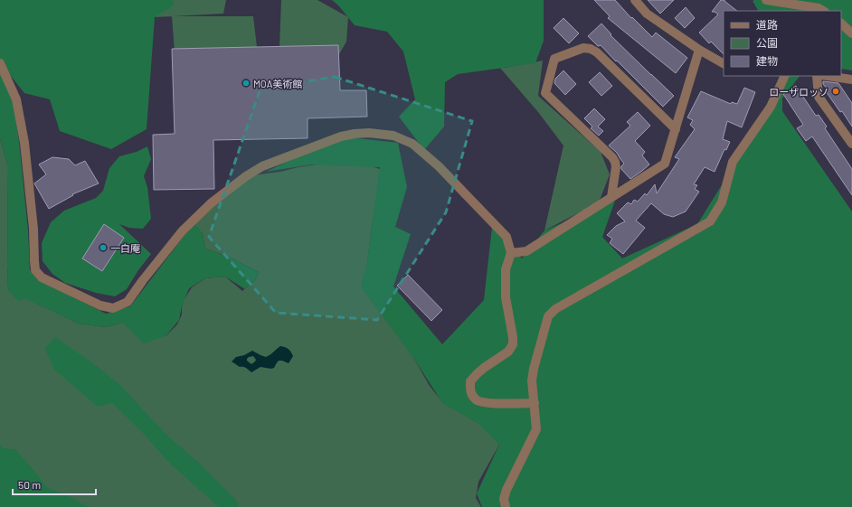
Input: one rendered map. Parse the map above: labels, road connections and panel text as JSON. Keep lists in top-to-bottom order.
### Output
{
  "places": ["MOA美術館", "ローザロッソ", "一白庵"],
  "legend": ["道路", "公園", "建物"],
  "scale_bar": "50 m"
}
